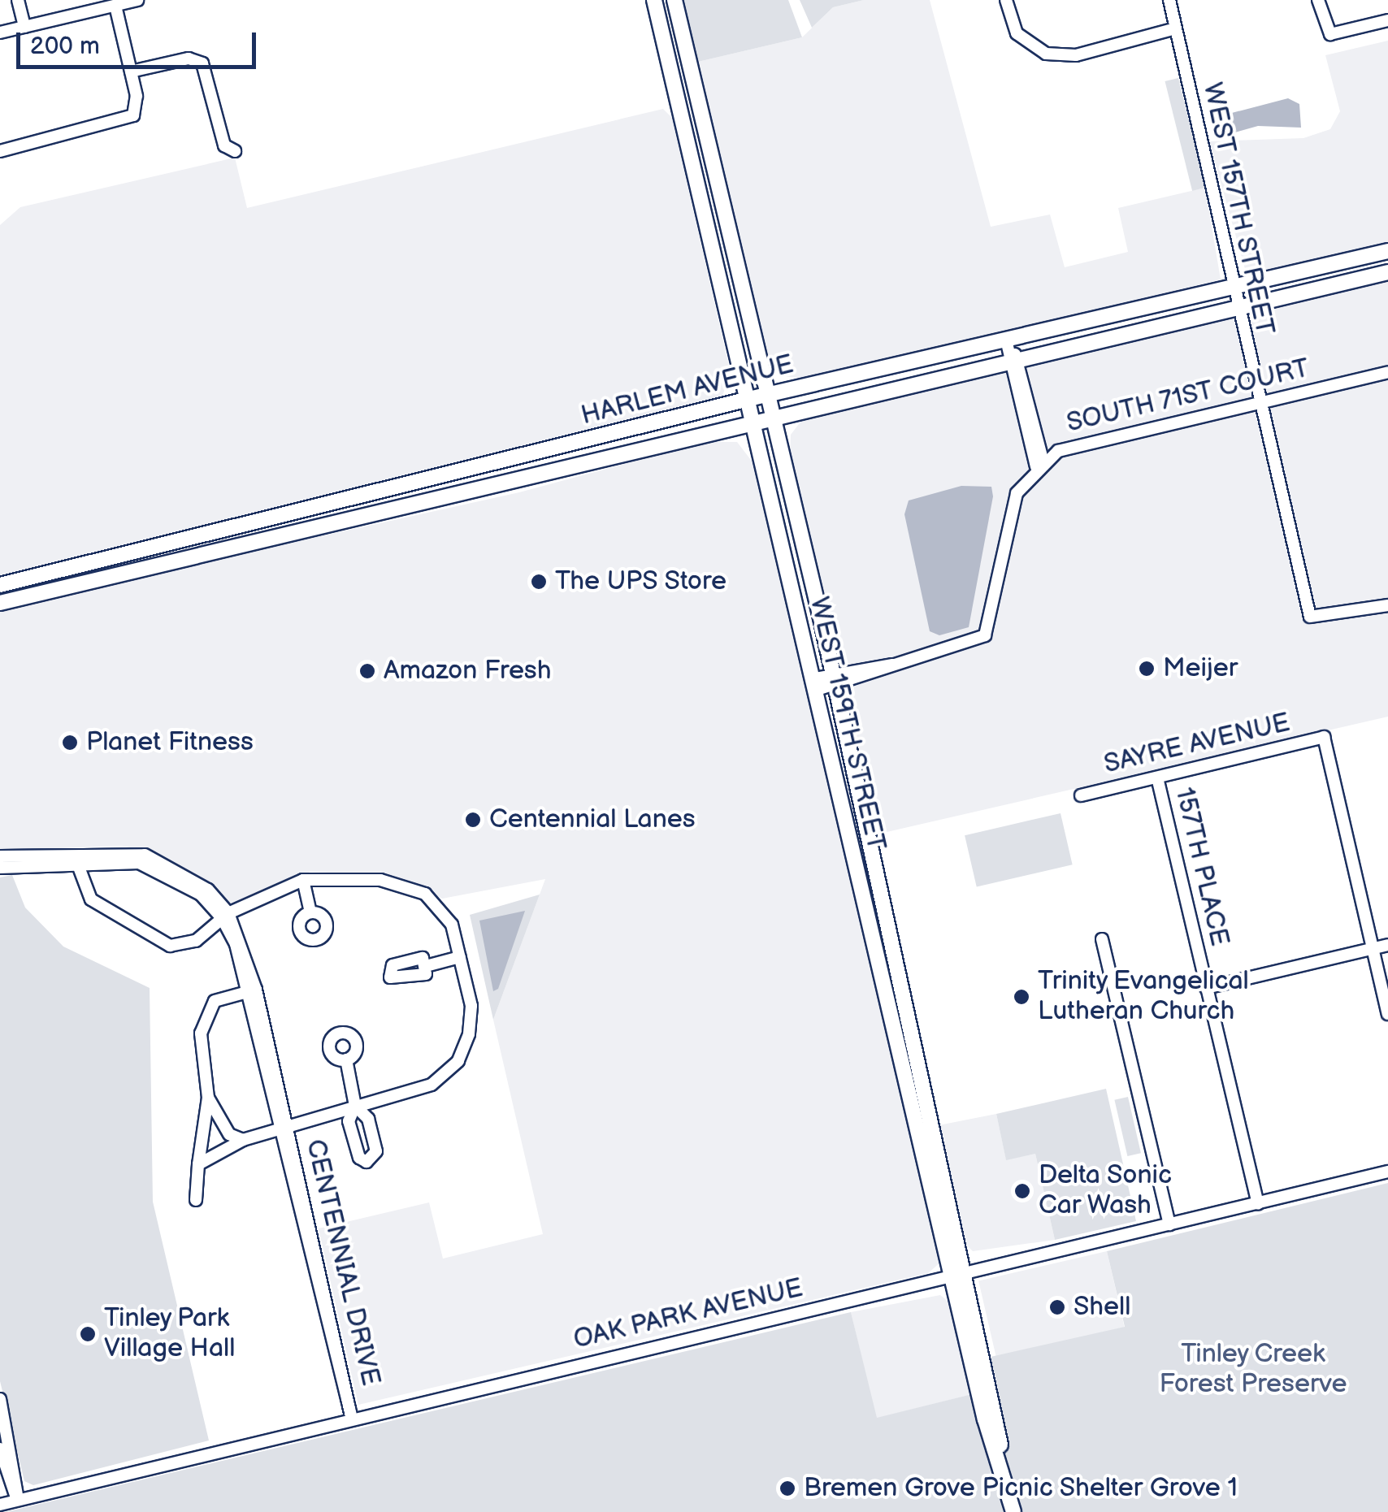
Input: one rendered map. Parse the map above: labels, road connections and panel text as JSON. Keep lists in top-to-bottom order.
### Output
{
  "streets": {
    "main road": ["HARLEM AVENUE", "WEST 159TH STREET"],
    "street": [
      "WEST 157TH STREET",
      "SOUTH 71ST COURT",
      "SAYRE AVENUE",
      "157TH PLACE",
      "CENTENNIAL DRIVE",
      "OAK PARK AVENUE"
    ]
  },
  "crossings": [
    ["WEST 157TH STREET", "HARLEM AVENUE"],
    ["WEST 157TH STREET", "SOUTH 71ST COURT"],
    ["HARLEM AVENUE", "WEST 159TH STREET"],
    ["WEST 159TH STREET", "OAK PARK AVENUE"],
    ["SAYRE AVENUE", "157TH PLACE"],
    ["157TH PLACE", "OAK PARK AVENUE"],
    ["CENTENNIAL DRIVE", "OAK PARK AVENUE"]
  ],
  "parks": ["Tinley Creek Forest Preserve"],
  "places": [
    "The UPS Store",
    "Meijer",
    "Amazon Fresh",
    "Planet Fitness",
    "Centennial Lanes",
    "Trinity Evangelical Lutheran Church",
    "Delta Sonic Car Wash",
    "Shell",
    "Tinley Park Village Hall",
    "Bremen Grove Picnic Shelter Grove 1"
  ],
  "scale_bar": "200 m"
}
